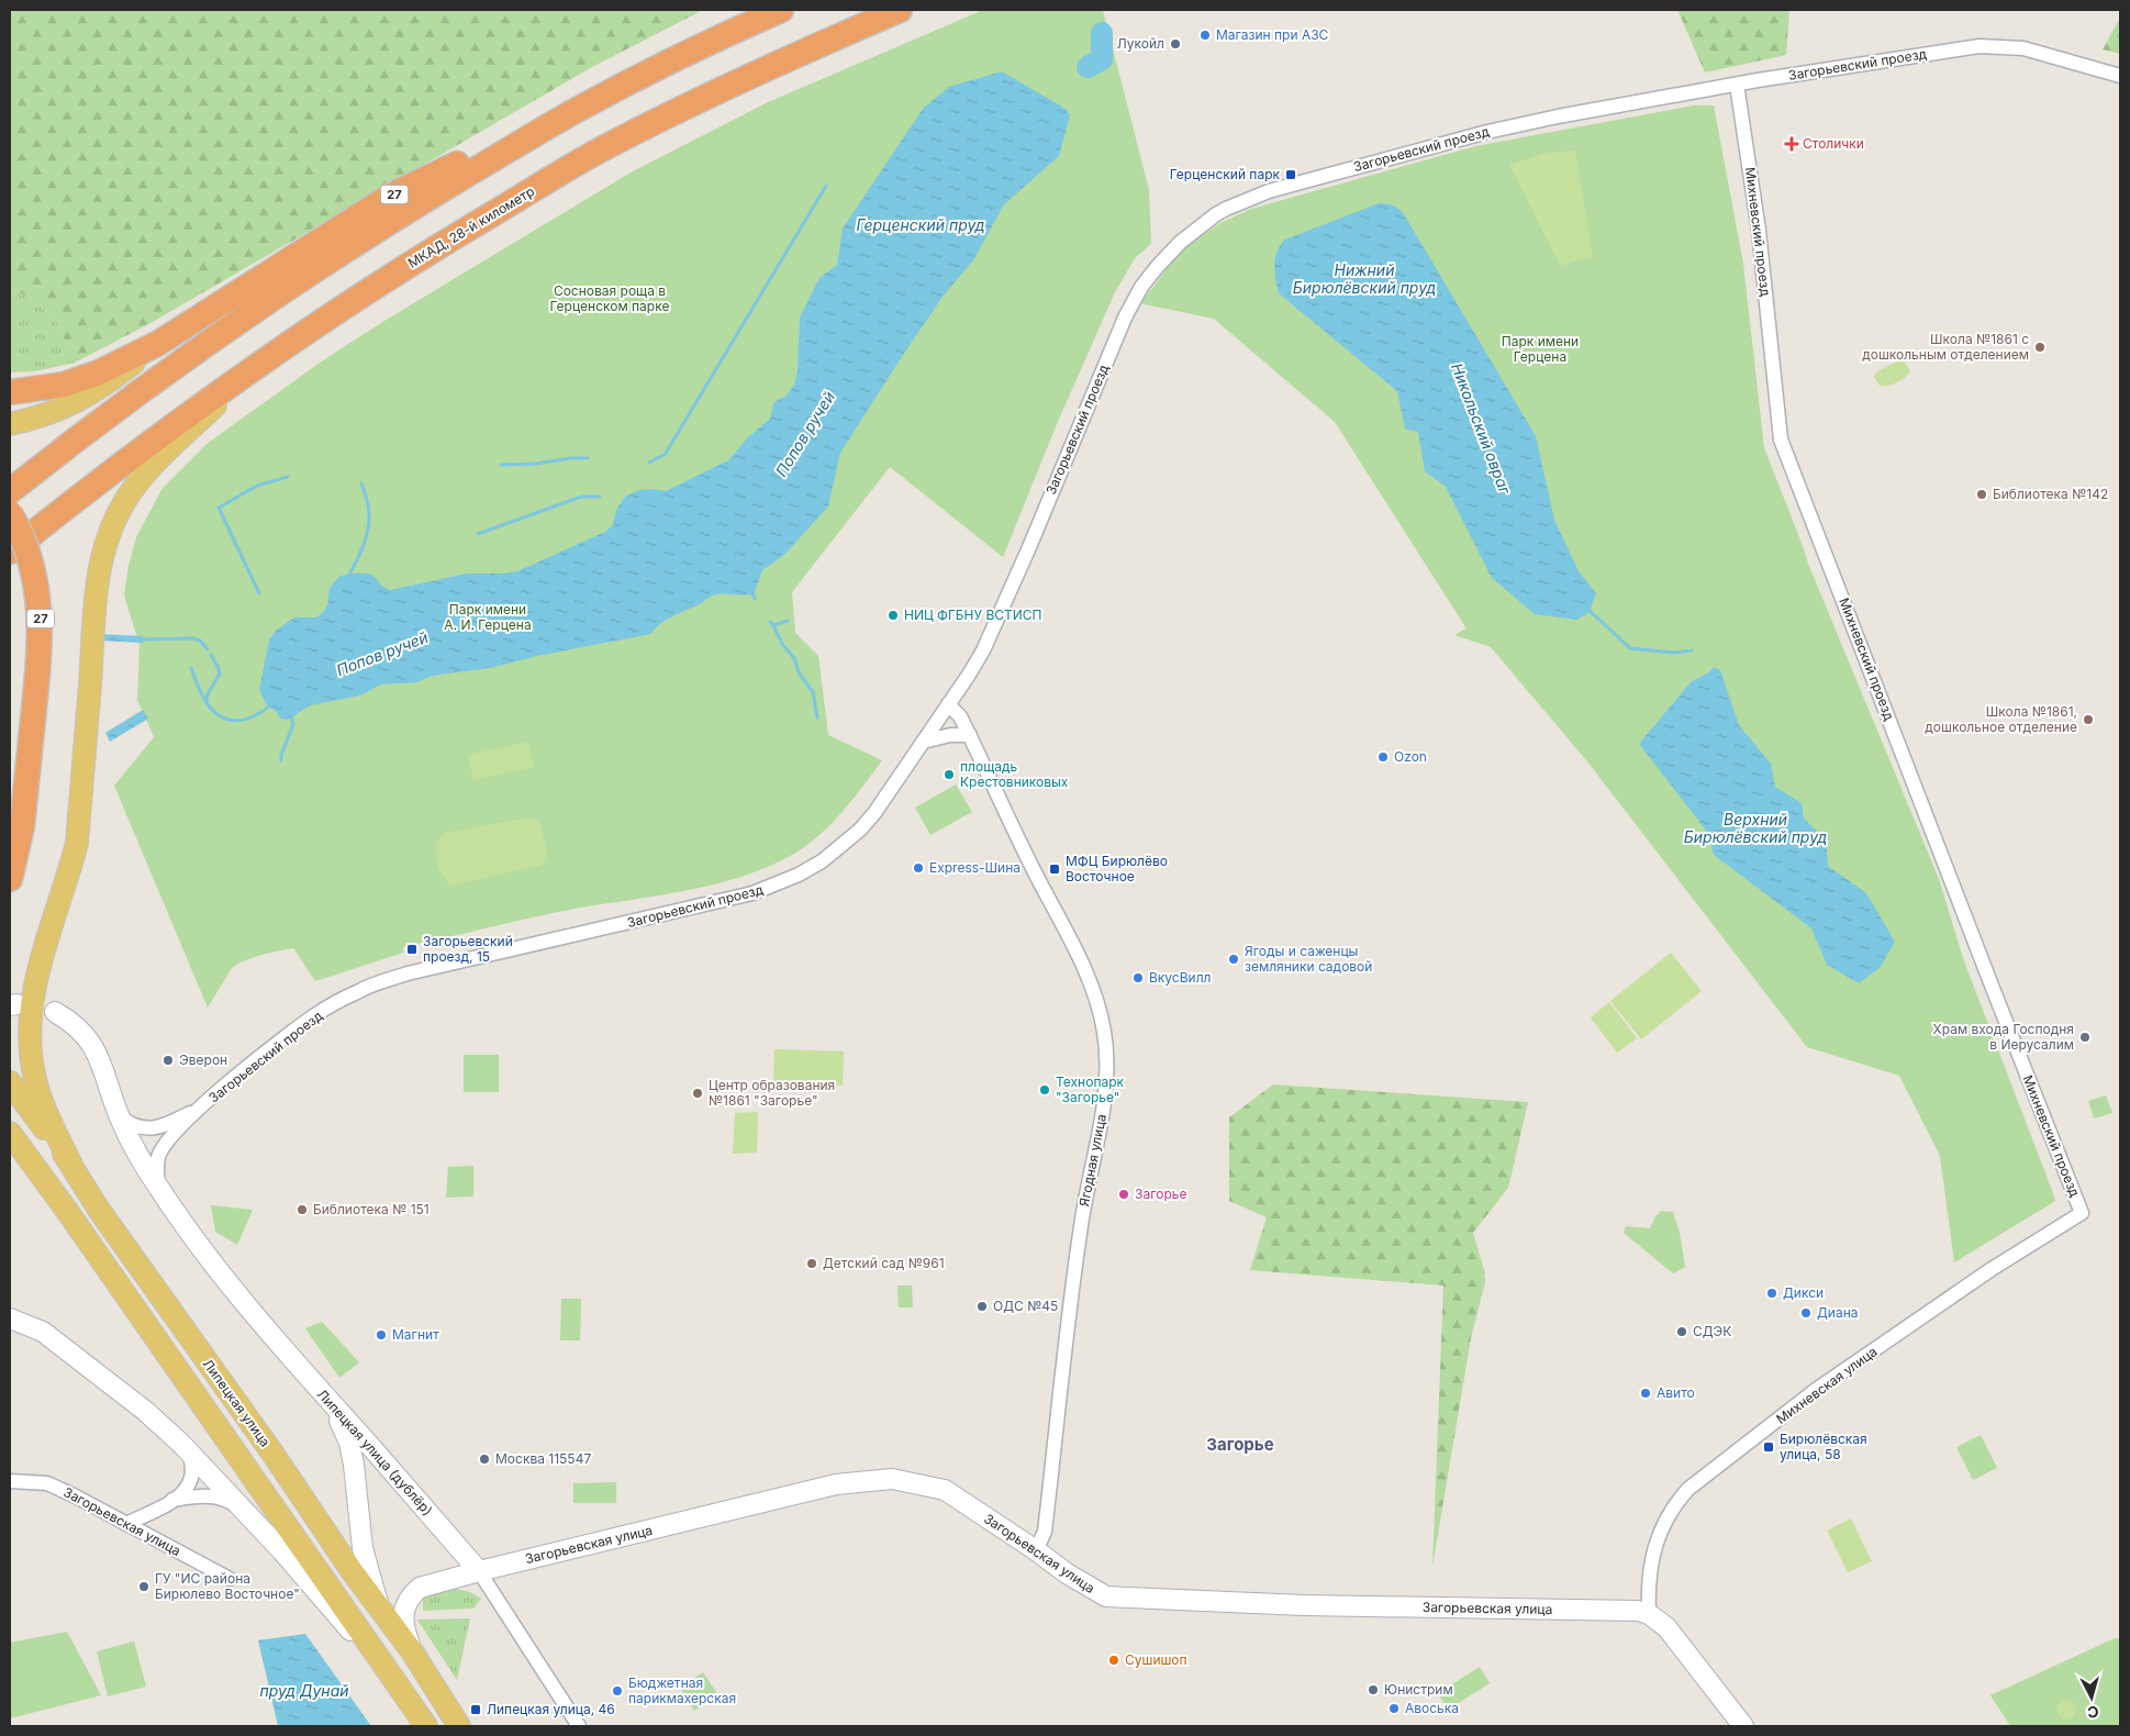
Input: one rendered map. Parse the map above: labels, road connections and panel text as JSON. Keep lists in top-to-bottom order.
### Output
{
  "streets": {
    "highway": ["27", "МКАД, 28-й километр"],
    "main road": ["Липецкая улица"],
    "street": [
      "Загорьевский проезд",
      "Михневский проезд",
      "Ягодная улица",
      "Михневская улица",
      "Липецкая улица (дублёр)",
      "Загорьевская улица"
    ]
  },
  "crossings": [
    ["Загорьевский проезд", "Михневский проезд"],
    ["Загорьевский проезд", "Ягодная улица"],
    ["Михневский проезд", "Михневская улица"],
    ["Ягодная улица", "Загорьевская улица"],
    ["Михневская улица", "Загорьевская улица"],
    ["Липецкая улица", "Загорьевская улица"],
    ["Липецкая улица (дублёр)", "Загорьевская улица"]
  ],
  "districts": ["Загорье"],
  "water": [
    "Герценский пруд",
    "Нижний Бирюлёвский пруд",
    "Никольский овраг",
    "Попов ручей",
    "Верхний Бирюлёвский пруд",
    "пруд Дунай"
  ],
  "parks": ["Сосновая роща в Герценском парке", "Парк имени Герцена", "Парк имени А. И. Герцена"],
  "places": {
    "other": [
      "Магазин при АЗС",
      "Лукойл",
      "Школа №1861 с дошкольным отделением",
      "Библиотека №142",
      "НИЦ ФГБНУ ВСТИСП",
      "Школа №1861, дошкольное отделение",
      "Ozon",
      "площадь Крестовниковых",
      "Express-Шина",
      "Ягоды и саженцы земляники садовой",
      "ВкусВилл",
      "Храм входа Господня в Иерусалим",
      "Эверон",
      "Технопарк \"Загорье\"",
      "Центр образования №1861 \"Загорье\"",
      "Загорье",
      "Библиотека № 151",
      "Детский сад №961",
      "Дикси",
      "ОДС №45",
      "Диана",
      "СДЭК",
      "Магнит",
      "Авито",
      "Москва 115547",
      "ГУ \"ИС района Бирюлево Восточное\"",
      "Сушишоп",
      "Юнистрим",
      "Бюджетная парикмахерская",
      "Авоська"
    ],
    "health": ["Столички"],
    "transit": [
      "Герценский парк",
      "МФЦ Бирюлёво Восточное",
      "Загорьевский проезд, 15",
      "Бирюлёвская улица, 58",
      "Липецкая улица, 46"
    ]
  },
  "north": "bottom"
}
